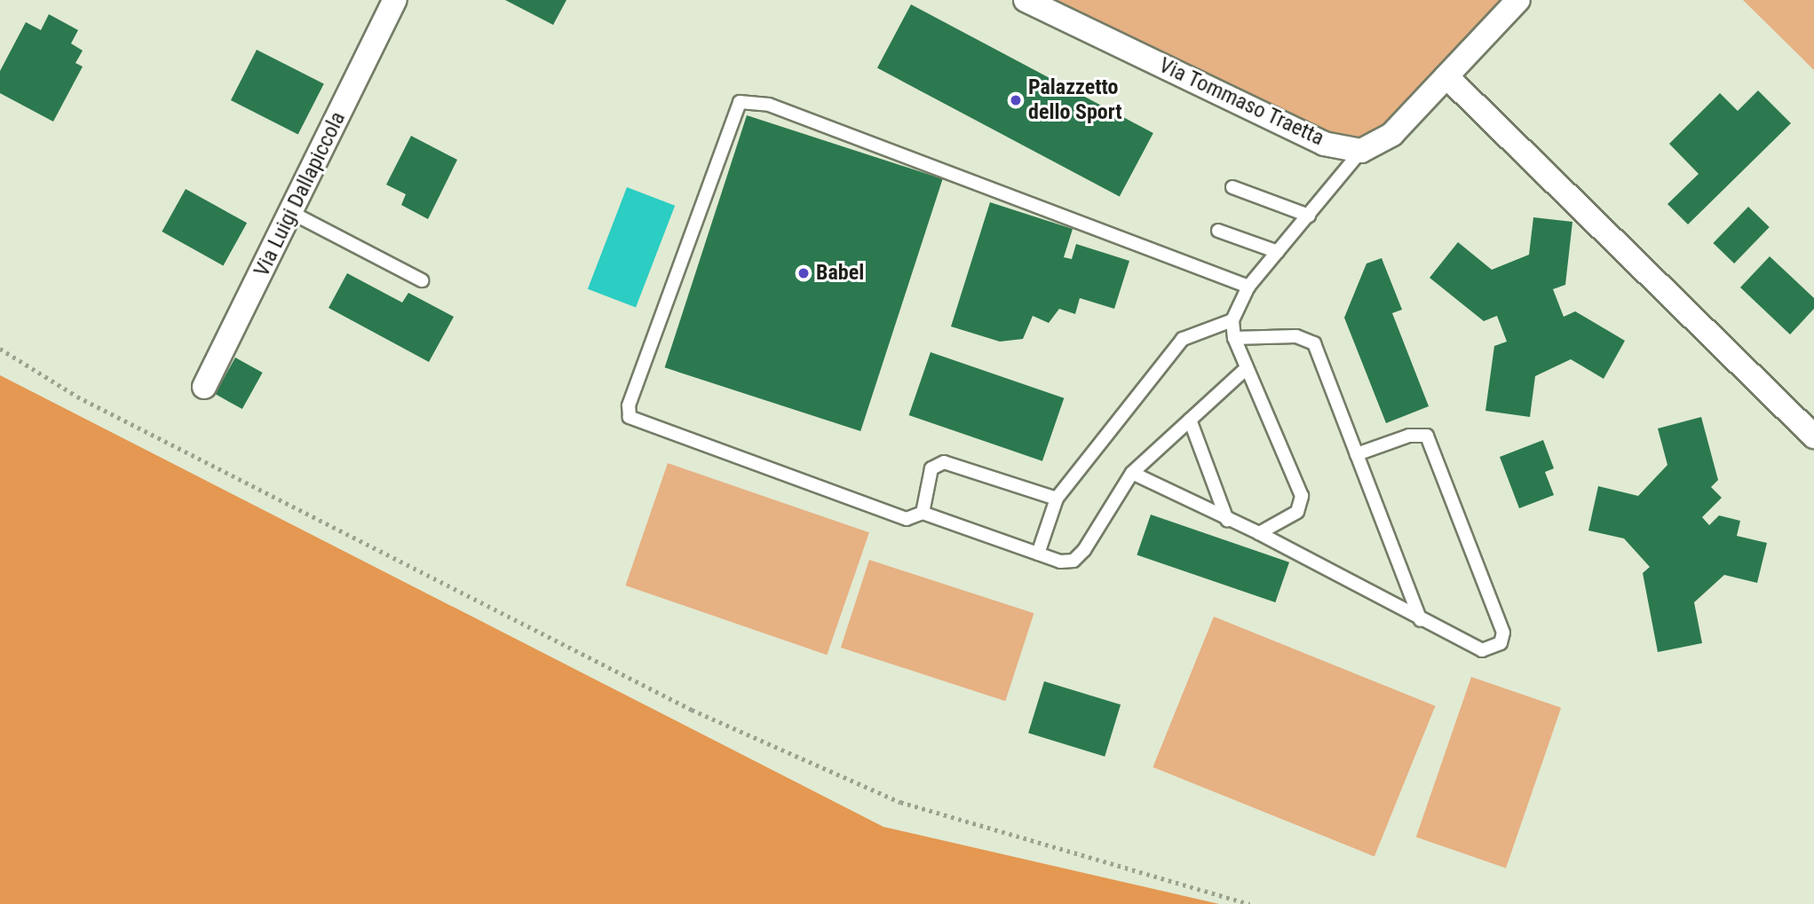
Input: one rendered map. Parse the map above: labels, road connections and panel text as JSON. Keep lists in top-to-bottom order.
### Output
{
  "streets": {
    "street": ["Via Tommaso Traetta", "Via Luigi Dallapiccola"]
  },
  "places": ["Palazzetto dello Sport", "Babel"]
}
